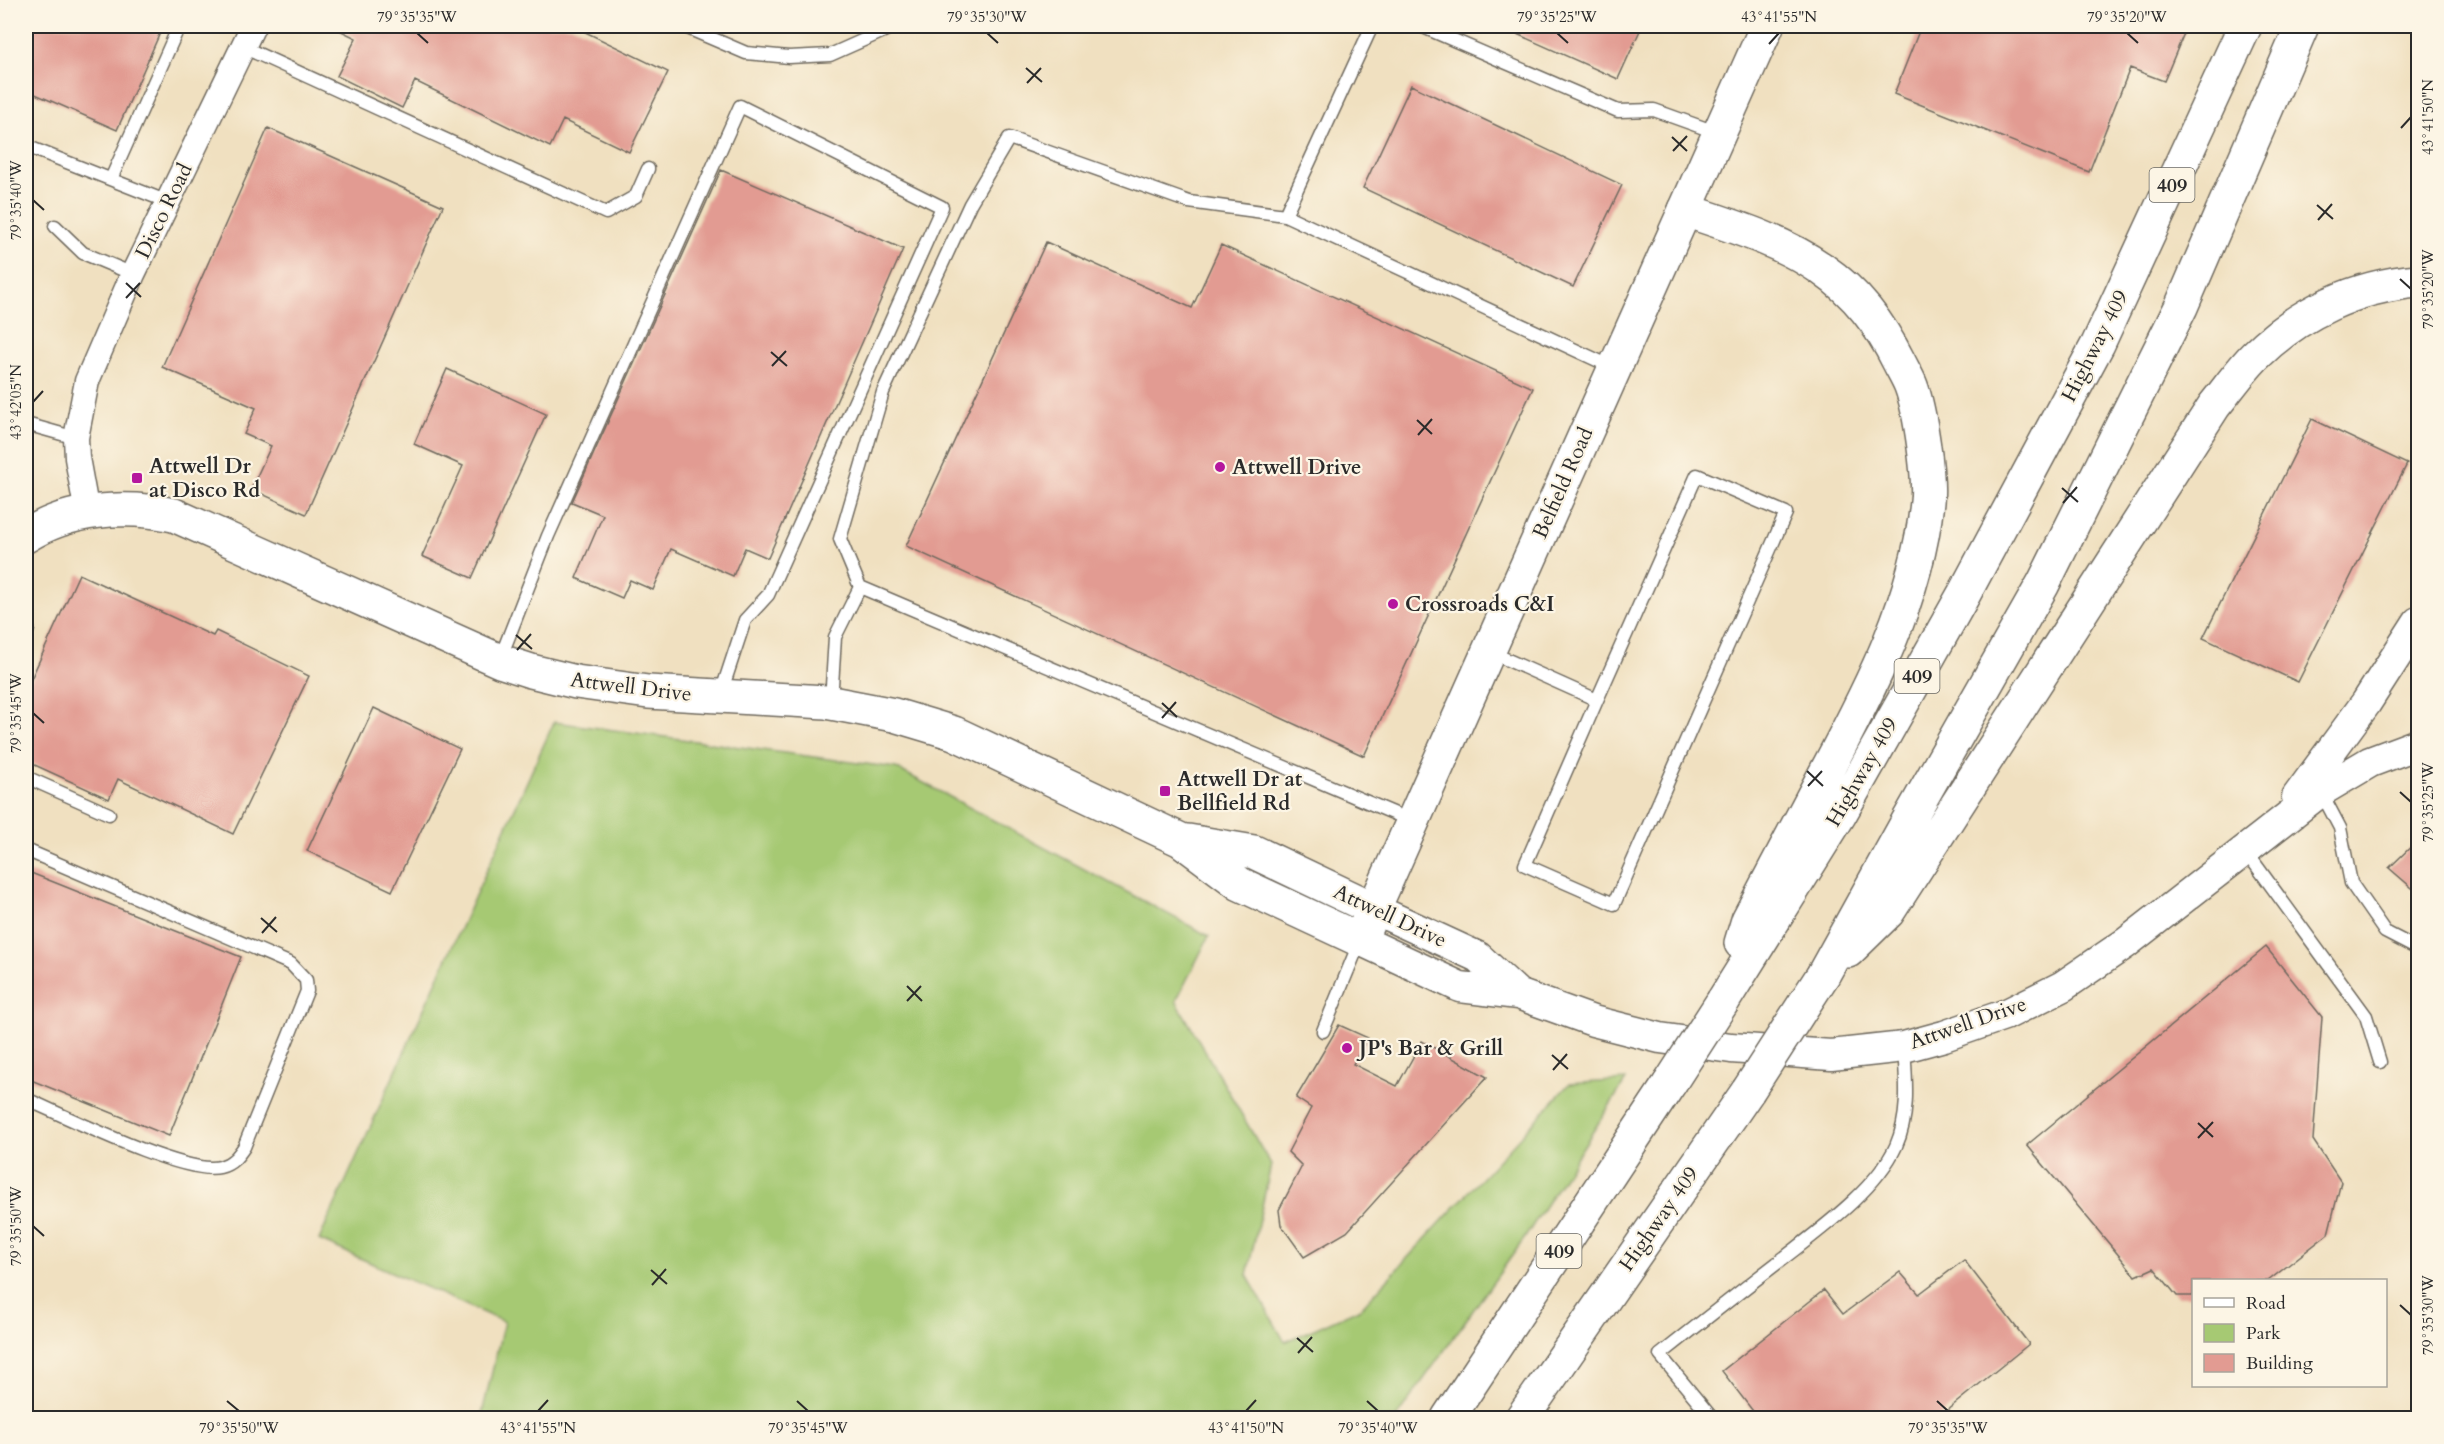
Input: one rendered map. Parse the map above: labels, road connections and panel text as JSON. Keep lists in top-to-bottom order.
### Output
{
  "streets": {
    "main road": [
      "409",
      "Highway 409",
      "Belfield Road",
      "Attwell Drive"
    ],
    "street": ["Disco Road"]
  },
  "crossings": [
    ["Disco Road", "Attwell Drive"],
    ["Belfield Road", "Attwell Drive"]
  ],
  "places": {
    "other": ["Attwell Drive", "Crossroads C&I", "JP's Bar & Grill"],
    "transit": ["Attwell Dr at Disco Rd", "Attwell Dr at Bellfield Rd"]
  },
  "legend": ["Road", "Park", "Building"],
  "coordinates": [
    "79°35'35\"W",
    "79°35'30\"W",
    "79°35'25\"W",
    "43°41'55\"N",
    "79°35'20\"W",
    "43°41'50\"N",
    "79°35'40\"W",
    "43°42'05\"N",
    "79°35'45\"W",
    "79°35'50\"W"
  ]
}
